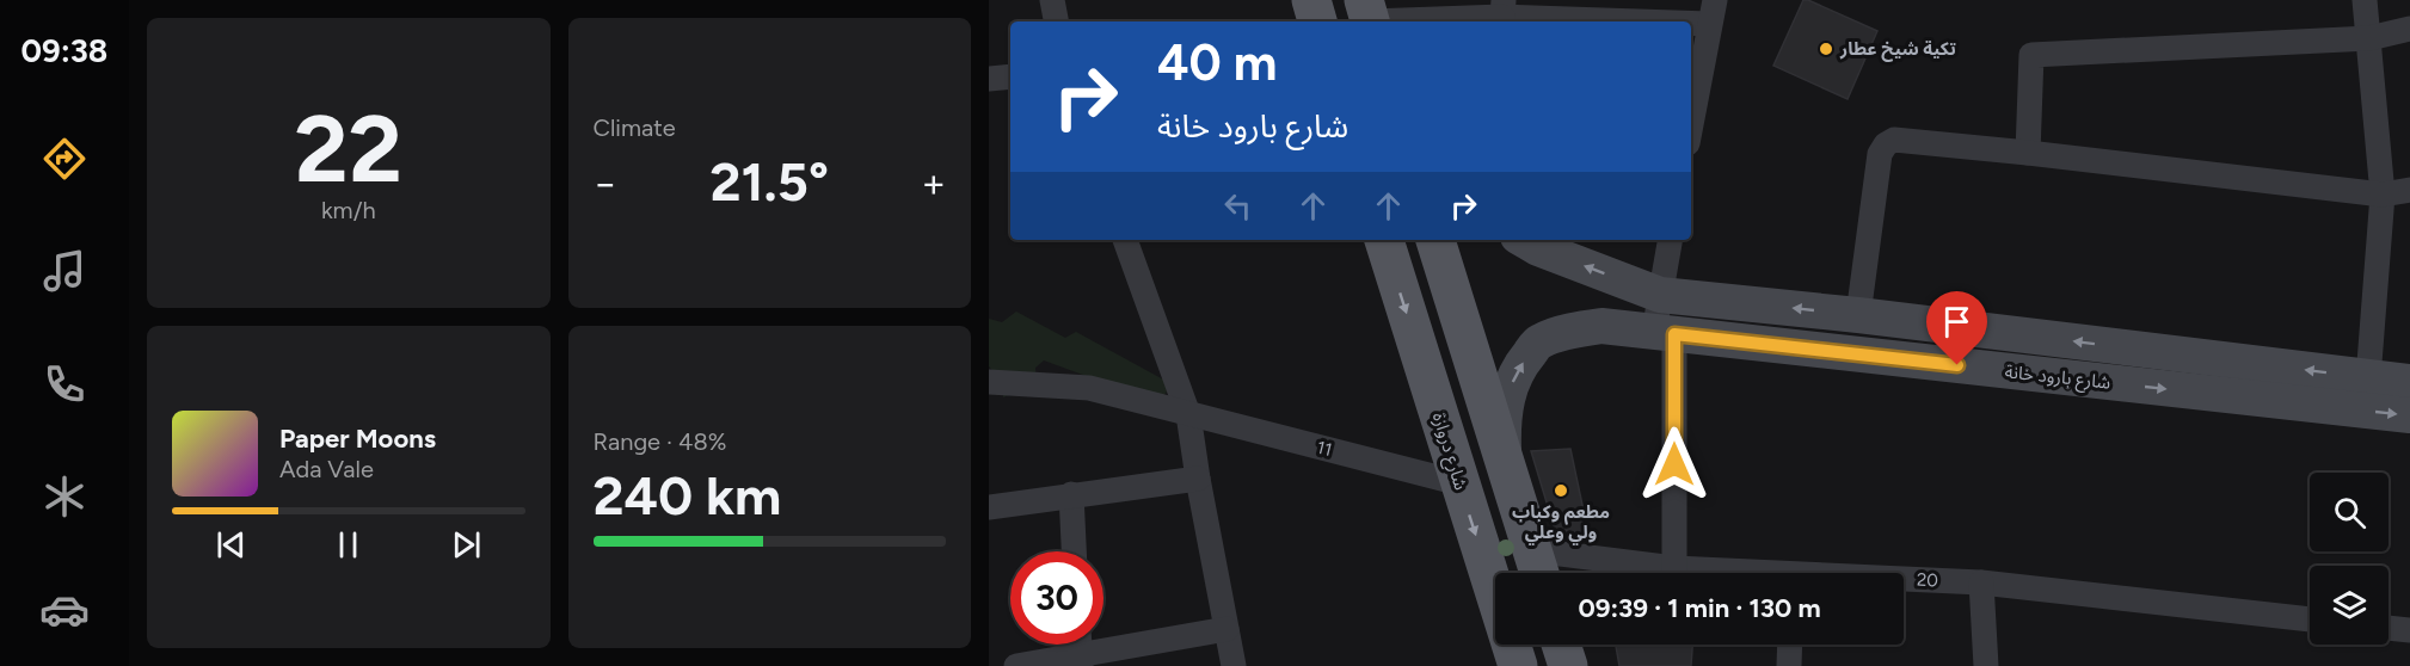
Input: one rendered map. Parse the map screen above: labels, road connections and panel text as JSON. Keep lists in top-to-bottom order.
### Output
{
  "streets": {
    "main road": ["شارع بارود خانة", "شارع دروازة"],
    "street": ["11", "20"]
  },
  "crossings": [
    ["11", "شارع دروازة"]
  ],
  "places": ["تكية شيخ عطار", "مطعم وكباب ولي وعلي"],
  "page": {
    "tabs": "09:38",
    "tile": [
      ["22", "km/h"],
      "Climate",
      ["Range · 48%", "240 km"]
    ],
    "turn": ["40 m", "شارع بارود خانة"],
    "heat": ["−", "21.5°", "+"],
    "song": ["Paper Moons", "Ada Vale"],
    "limit": "30",
    "trip": "09:39 · 1 min · 130 m"
  }
}
